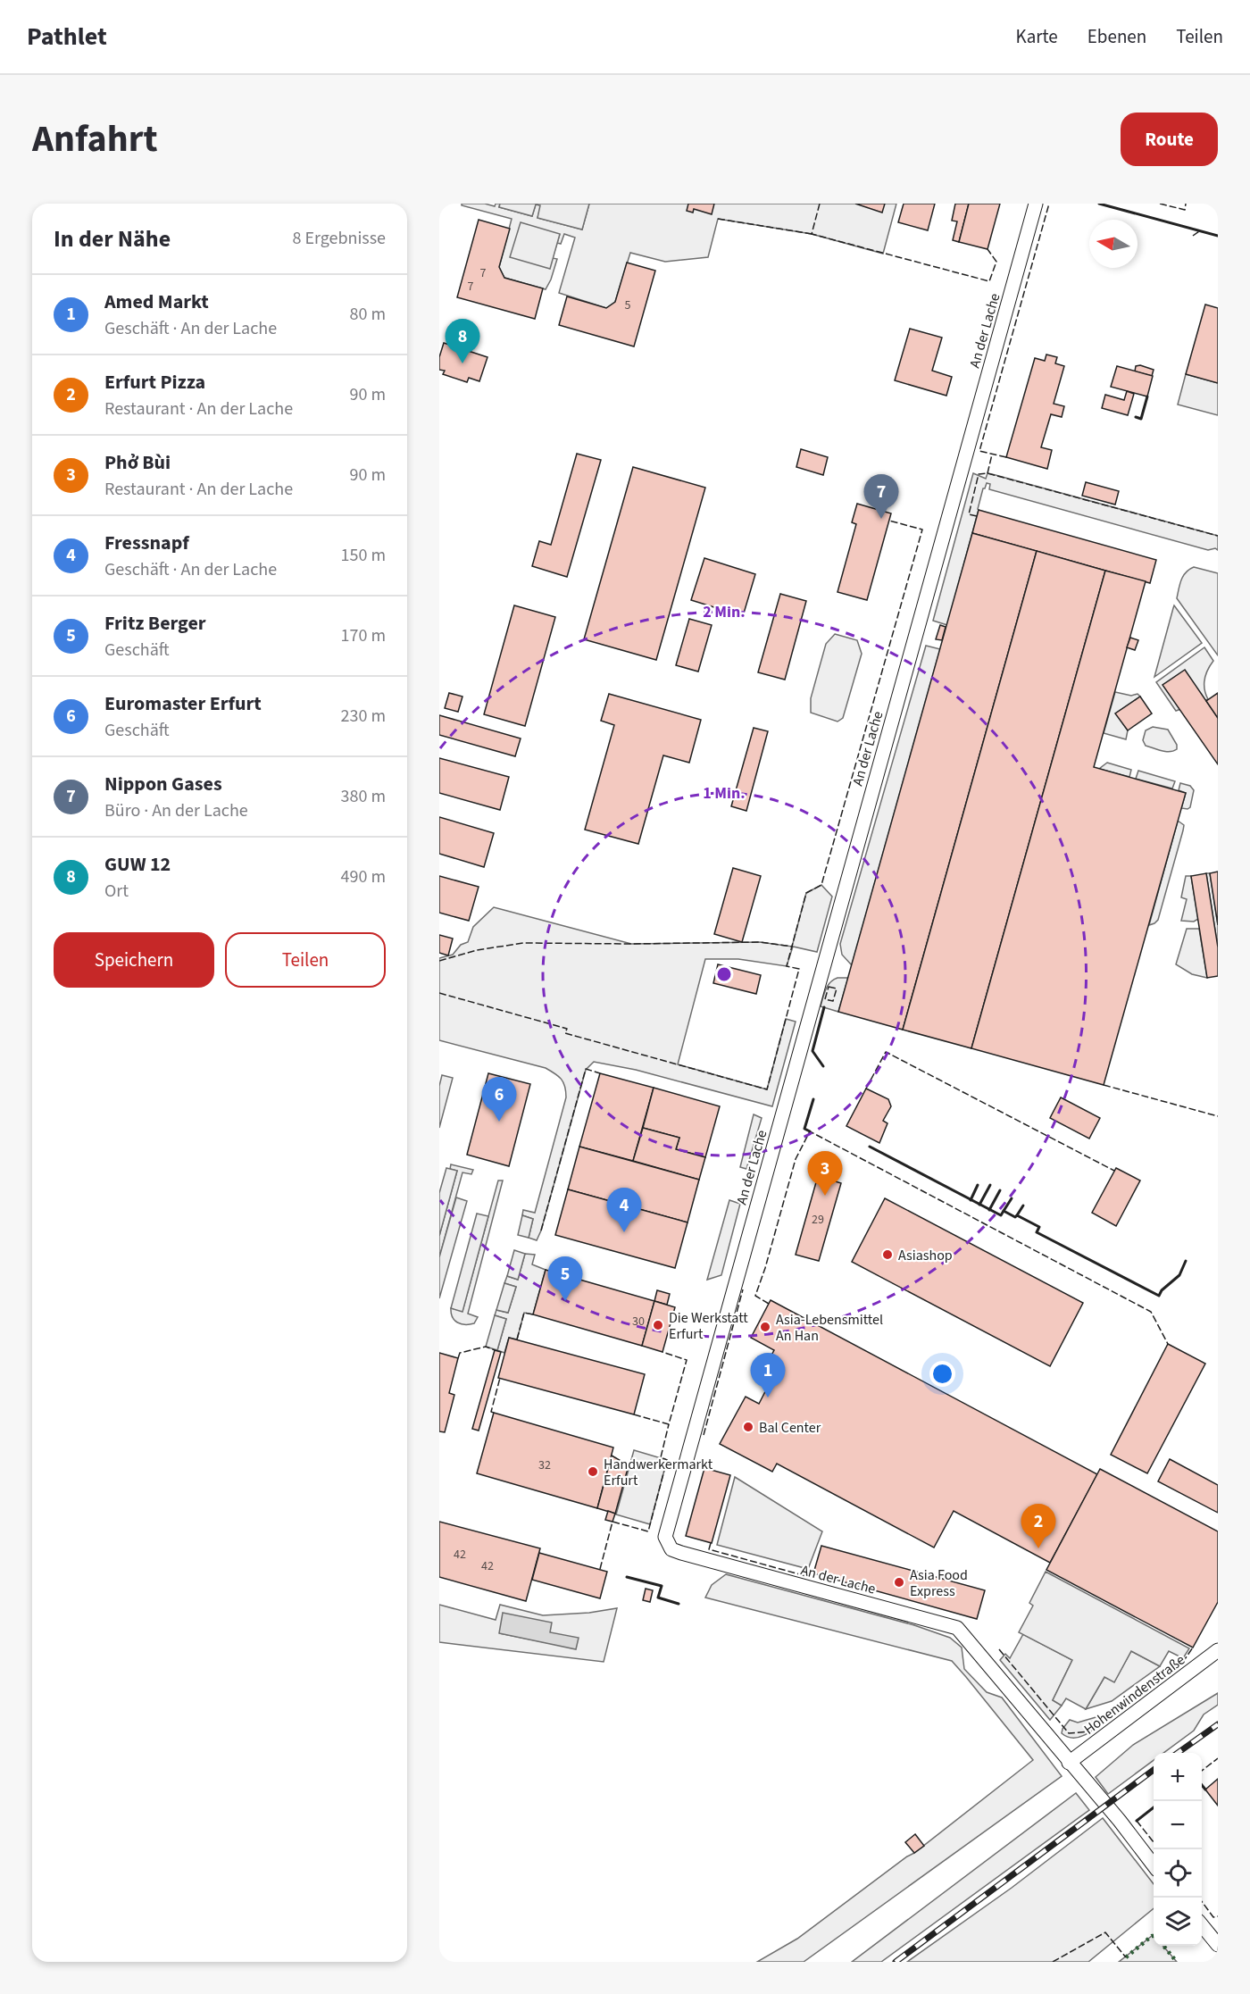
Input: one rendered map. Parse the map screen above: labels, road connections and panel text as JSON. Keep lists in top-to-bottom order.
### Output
{
  "streets": {
    "street": ["An der Lache", "Hohenwindenstraße"]
  },
  "crossings": [
    ["An der Lache", "Hohenwindenstraße"]
  ],
  "places": [
    "Asiashop",
    "Die Werkstatt Erfurt",
    "Asia-Lebensmittel An Han",
    "Bal Center",
    "Handwerkermarkt Erfurt",
    "Asia Food Express"
  ],
  "house_numbers": [
    "7",
    "7",
    "5",
    "29",
    "30",
    "32",
    "42",
    "42"
  ],
  "north": "left",
  "page": {
    "header": "Pathlet",
    "nav": ["Karte", "Ebenen", "Teilen"],
    "title": "Anfahrt",
    "buttons": [
      "Route",
      ["Speichern", "Teilen"]
    ],
    "heading": ["In der Nähe", "8 Ergebnisse"],
    "list": [
      {
        "mark": "1",
        "name": "Amed Markt",
        "note": "Geschäft · An der Lache",
        "value": "80 m"
      },
      {
        "mark": "2",
        "name": "Erfurt Pizza",
        "note": "Restaurant · An der Lache",
        "value": "90 m"
      },
      {
        "mark": "3",
        "name": "Phở Bùi",
        "note": "Restaurant · An der Lache",
        "value": "90 m"
      },
      {
        "mark": "4",
        "name": "Fressnapf",
        "note": "Geschäft · An der Lache",
        "value": "150 m"
      },
      {
        "mark": "5",
        "name": "Fritz Berger",
        "note": "Geschäft",
        "value": "170 m"
      },
      {
        "mark": "6",
        "name": "Euromaster Erfurt",
        "note": "Geschäft",
        "value": "230 m"
      },
      {
        "mark": "7",
        "name": "Nippon Gases",
        "note": "Büro · An der Lache",
        "value": "380 m"
      },
      {
        "mark": "8",
        "name": "GUW 12",
        "note": "Ort",
        "value": "490 m"
      }
    ],
    "pins": [
      "8",
      "7",
      "6",
      "3",
      "4",
      "5",
      "1",
      "2"
    ],
    "map_buttons": ["+", "−"]
  },
  "rings": ["2 Min.", "1 Min."]
}
